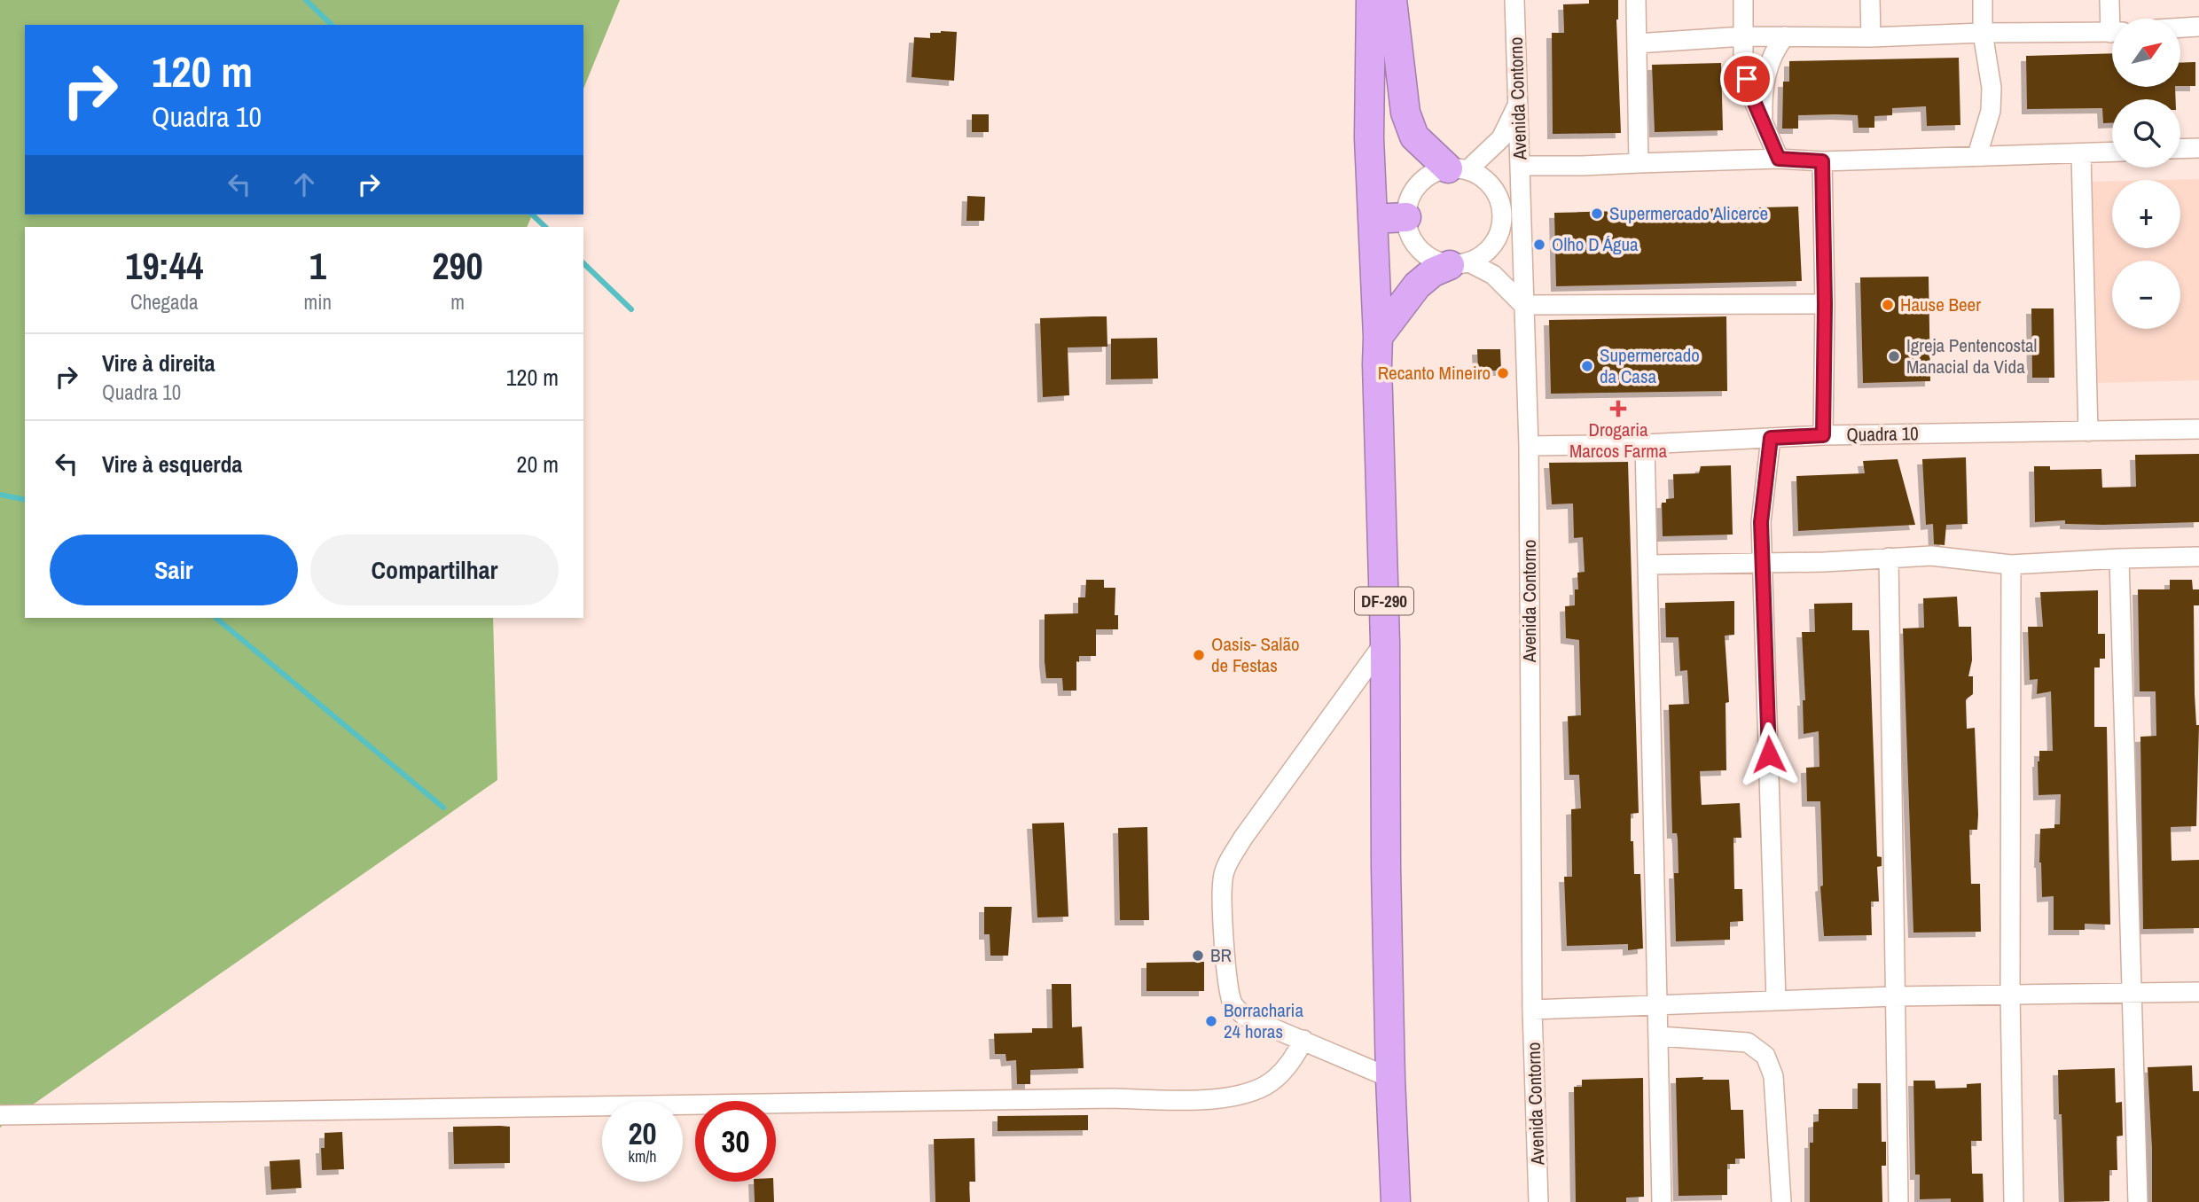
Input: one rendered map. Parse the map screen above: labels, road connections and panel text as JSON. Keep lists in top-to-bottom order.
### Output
{
  "streets": {
    "highway": ["DF-290"],
    "street": ["Avenida Contorno", "Quadra 10"]
  },
  "crossings": [
    ["Avenida Contorno", "Quadra 10"]
  ],
  "places": {
    "other": [
      "Supermercado Alicerce",
      "Olho D Água",
      "Hause Beer",
      "Igreja Pentencostal Manacial da Vida",
      "Supermercado da Casa",
      "Recanto Mineiro",
      "Oasis- Salão de Festas",
      "BR",
      "Borracharia 24 horas"
    ],
    "health": ["Drogaria Marcos Farma"]
  },
  "north": "top right",
  "page": {
    "map_buttons": ["+", "−"],
    "turn": ["120 m", "Quadra 10"],
    "eta": [
      "19:44",
      "Chegada",
      "1",
      "min",
      "290",
      "m"
    ],
    "list": [
      {
        "name": "Vire à direita",
        "note": "Quadra 10",
        "value": "120 m"
      },
      {
        "name": "Vire à esquerda",
        "value": "20 m"
      }
    ],
    "buttons": ["Sair", "Compartilhar"],
    "speed": "20 km/h",
    "limit": "30"
  }
}
